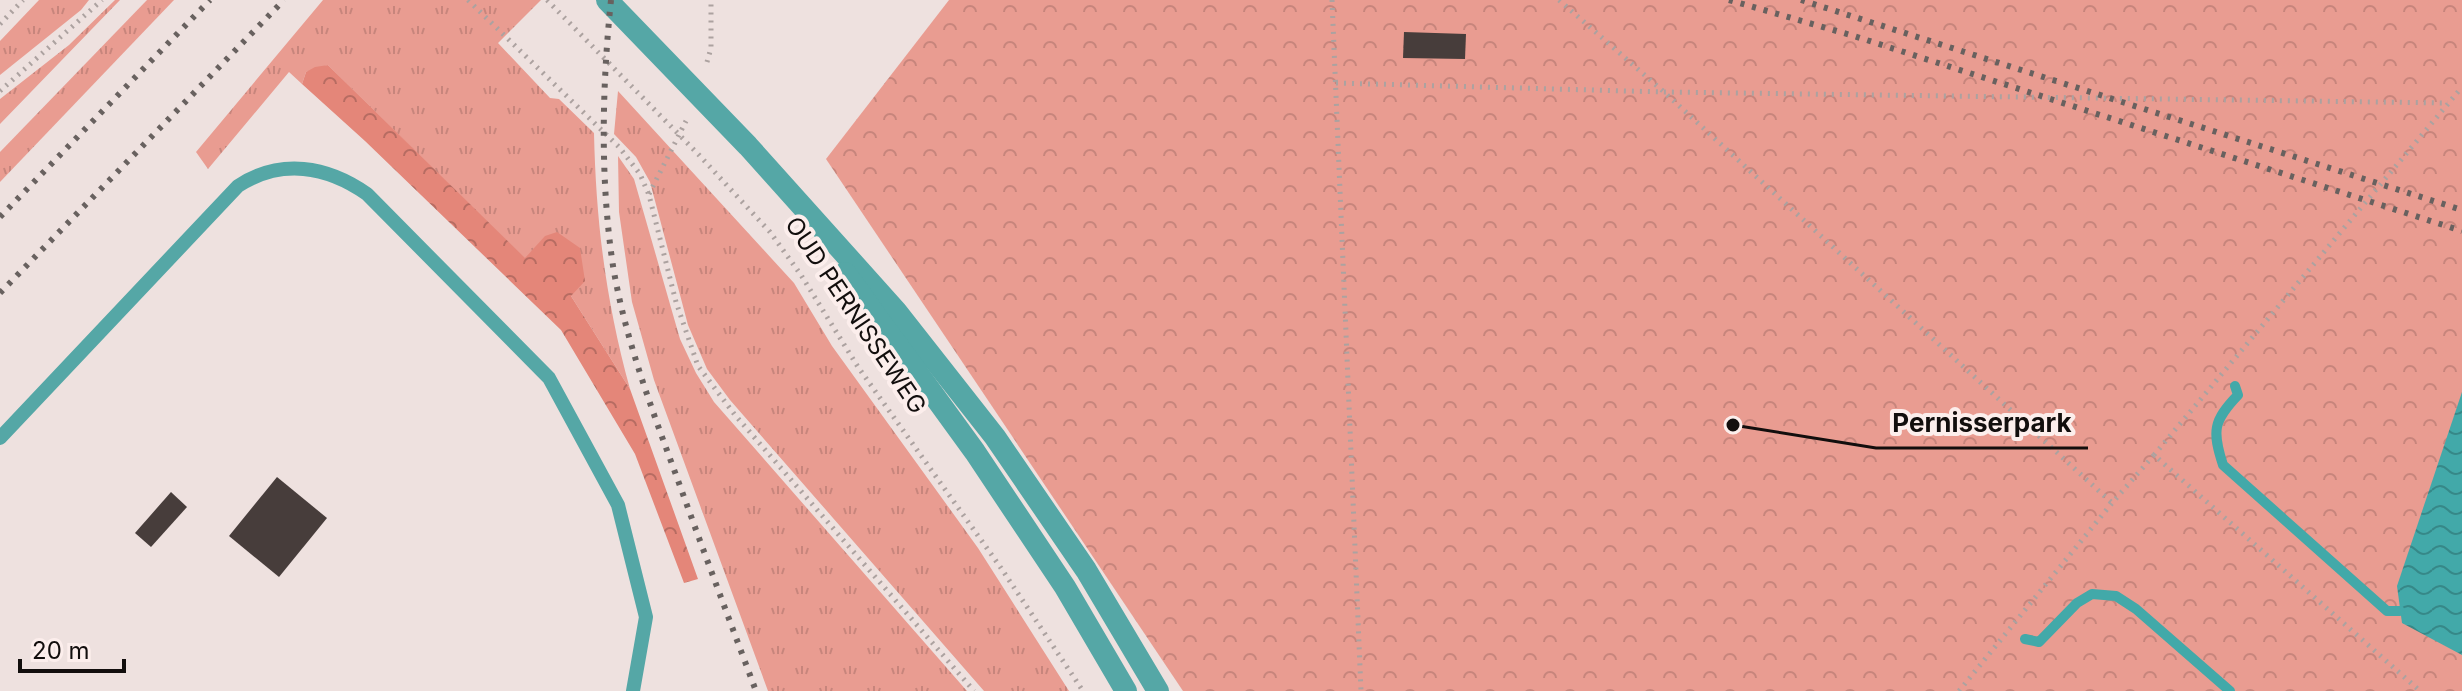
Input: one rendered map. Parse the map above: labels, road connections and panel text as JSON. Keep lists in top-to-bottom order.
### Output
{
  "streets": {
    "street": ["OUD PERNISSEWEG"]
  },
  "places": ["Pernisserpark"],
  "scale_bar": "20 m"
}
